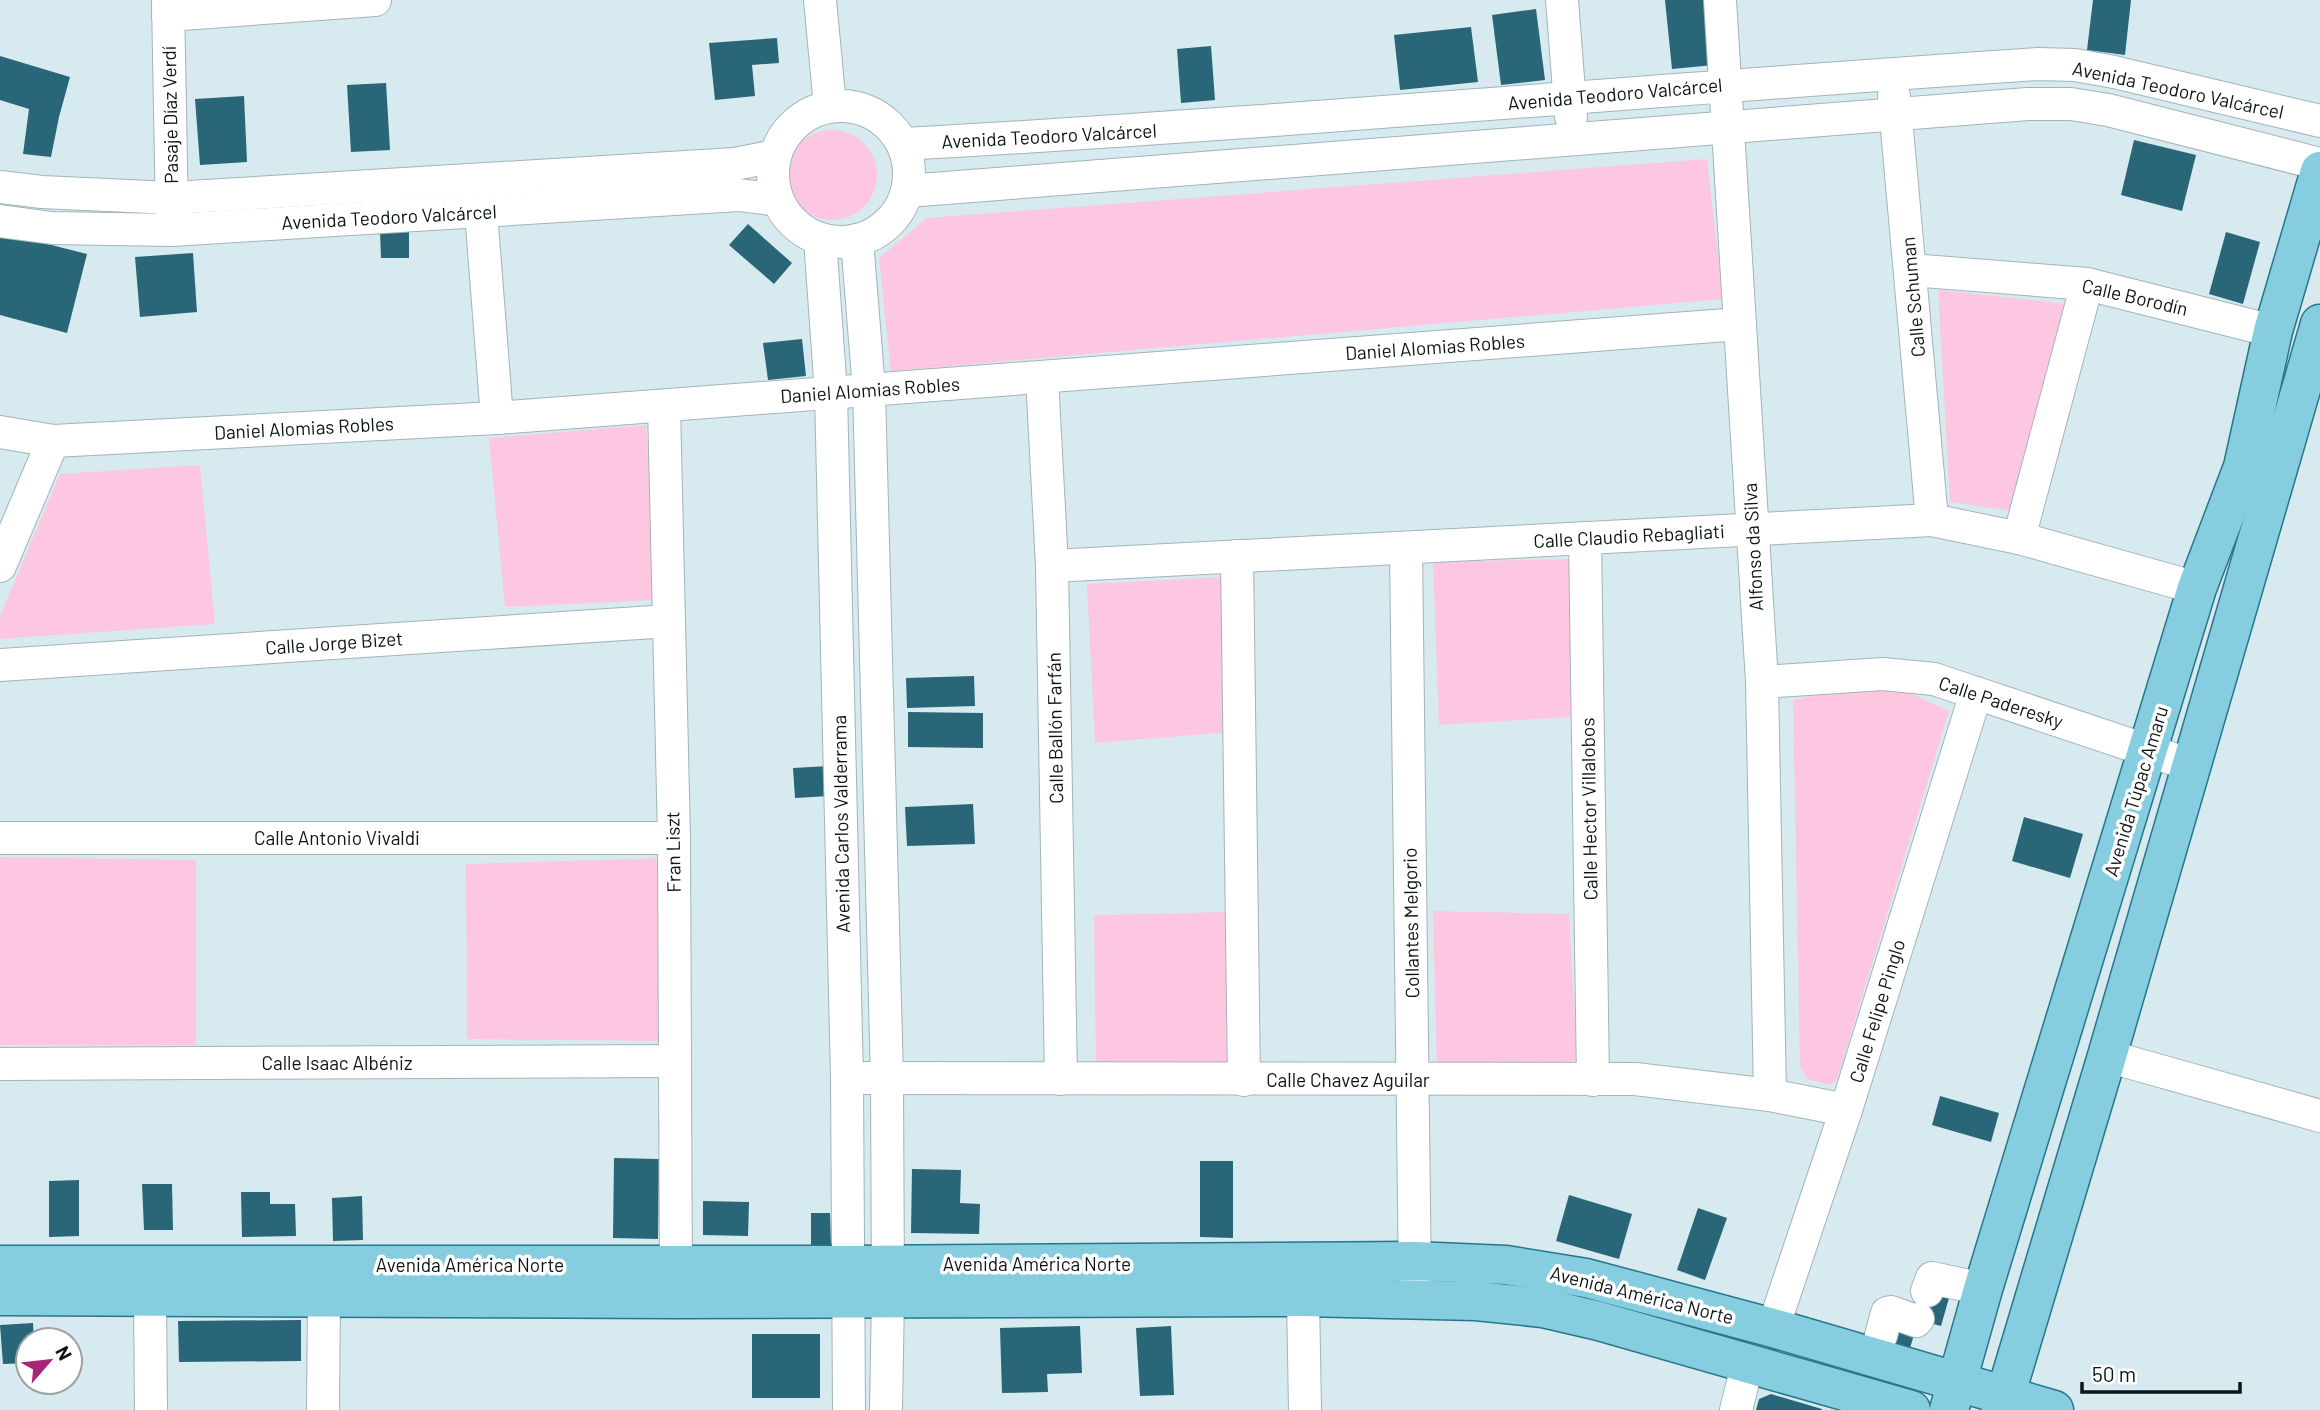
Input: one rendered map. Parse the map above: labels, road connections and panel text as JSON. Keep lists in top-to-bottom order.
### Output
{
  "streets": {
    "main road": ["Avenida Túpac Amaru", "Avenida América Norte"],
    "street": [
      "Avenida Teodoro Valcárcel",
      "Pasaje Díaz Verdí",
      "Calle Schuman",
      "Calle Borodín",
      "Daniel Alomias Robles",
      "Calle Claudio Rebagliati",
      "Alfonso da Silva",
      "Calle Jorge Bizet",
      "Calle Paderesky",
      "Calle Ballón Farfán",
      "Calle Hector Villalobos",
      "Avenida Carlos Valderrama",
      "Calle Antonio Vivaldi",
      "Fran Liszt",
      "Collantes Melgorio",
      "Calle Felipe Pinglo",
      "Calle Isaac Albéniz",
      "Calle Chavez Aguilar"
    ]
  },
  "crossings": [
    ["Avenida Teodoro Valcárcel", "Pasaje Díaz Verdí"],
    ["Avenida Teodoro Valcárcel", "Calle Schuman"],
    ["Avenida Teodoro Valcárcel", "Alfonso da Silva"],
    ["Avenida Teodoro Valcárcel", "Avenida Carlos Valderrama"],
    ["Calle Schuman", "Calle Borodín"],
    ["Calle Schuman", "Calle Claudio Rebagliati"],
    ["Calle Borodín", "Avenida Túpac Amaru"],
    ["Daniel Alomias Robles", "Alfonso da Silva"],
    ["Daniel Alomias Robles", "Calle Ballón Farfán"],
    ["Daniel Alomias Robles", "Avenida Carlos Valderrama"],
    ["Daniel Alomias Robles", "Fran Liszt"],
    ["Calle Claudio Rebagliati", "Alfonso da Silva"],
    ["Calle Claudio Rebagliati", "Calle Ballón Farfán"],
    ["Calle Claudio Rebagliati", "Avenida Túpac Amaru"],
    ["Calle Claudio Rebagliati", "Calle Hector Villalobos"],
    ["Calle Claudio Rebagliati", "Collantes Melgorio"],
    ["Alfonso da Silva", "Calle Paderesky"],
    ["Alfonso da Silva", "Calle Chavez Aguilar"],
    ["Calle Jorge Bizet", "Fran Liszt"],
    ["Calle Paderesky", "Avenida Túpac Amaru"],
    ["Calle Paderesky", "Calle Felipe Pinglo"],
    ["Calle Ballón Farfán", "Calle Chavez Aguilar"],
    ["Avenida Túpac Amaru", "Avenida América Norte"],
    ["Calle Hector Villalobos", "Calle Chavez Aguilar"],
    ["Avenida Carlos Valderrama", "Calle Chavez Aguilar"],
    ["Avenida Carlos Valderrama", "Avenida América Norte"],
    ["Calle Antonio Vivaldi", "Fran Liszt"],
    ["Fran Liszt", "Calle Isaac Albéniz"],
    ["Fran Liszt", "Avenida América Norte"],
    ["Collantes Melgorio", "Calle Chavez Aguilar"],
    ["Collantes Melgorio", "Avenida América Norte"],
    ["Calle Felipe Pinglo", "Calle Chavez Aguilar"],
    ["Calle Felipe Pinglo", "Avenida América Norte"]
  ],
  "scale_bar": "50 m",
  "north": "top right"
}
